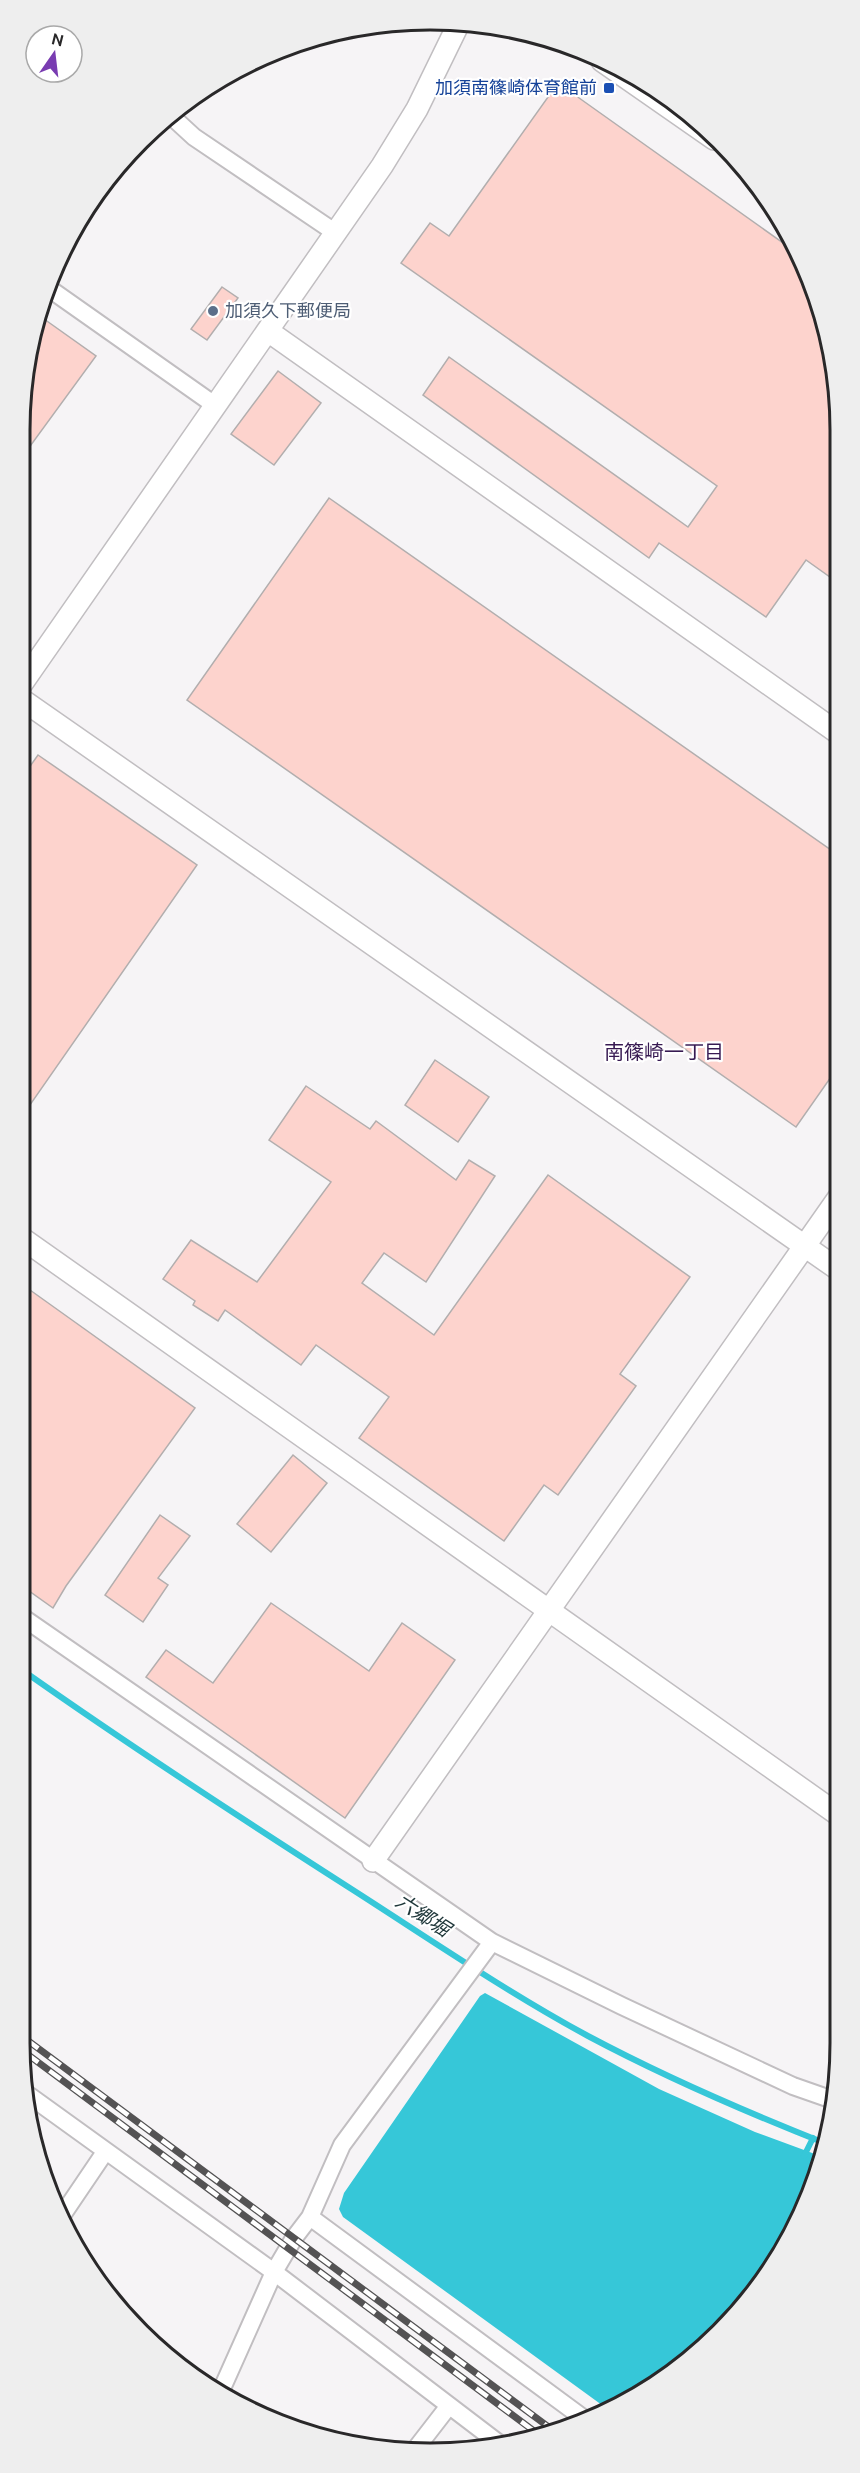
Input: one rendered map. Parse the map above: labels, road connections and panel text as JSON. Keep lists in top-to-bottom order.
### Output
{
  "districts": ["南篠崎一丁目"],
  "water": ["六郷堀"],
  "places": {
    "transit": ["加須南篠崎体育館前"],
    "other": ["加須久下郵便局"]
  },
  "north": "top"
}
